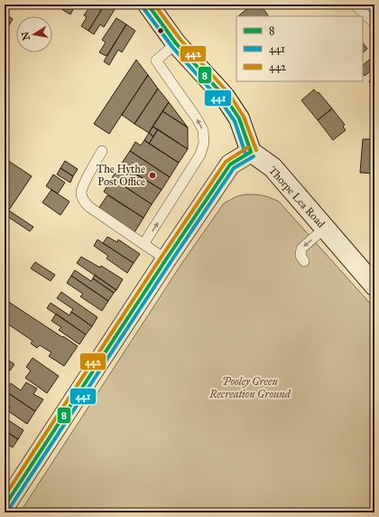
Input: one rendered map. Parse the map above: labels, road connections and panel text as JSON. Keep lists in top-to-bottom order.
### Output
{
  "streets": {
    "street": ["Thorpe Lea Road"]
  },
  "parks": ["Pooley Green Recreation Ground"],
  "places": ["The Hythe Post Office"],
  "lines": ["transit line 8", "transit line 442", "transit line 441"],
  "legend": ["8", "441", "442"],
  "north": "left"
}
